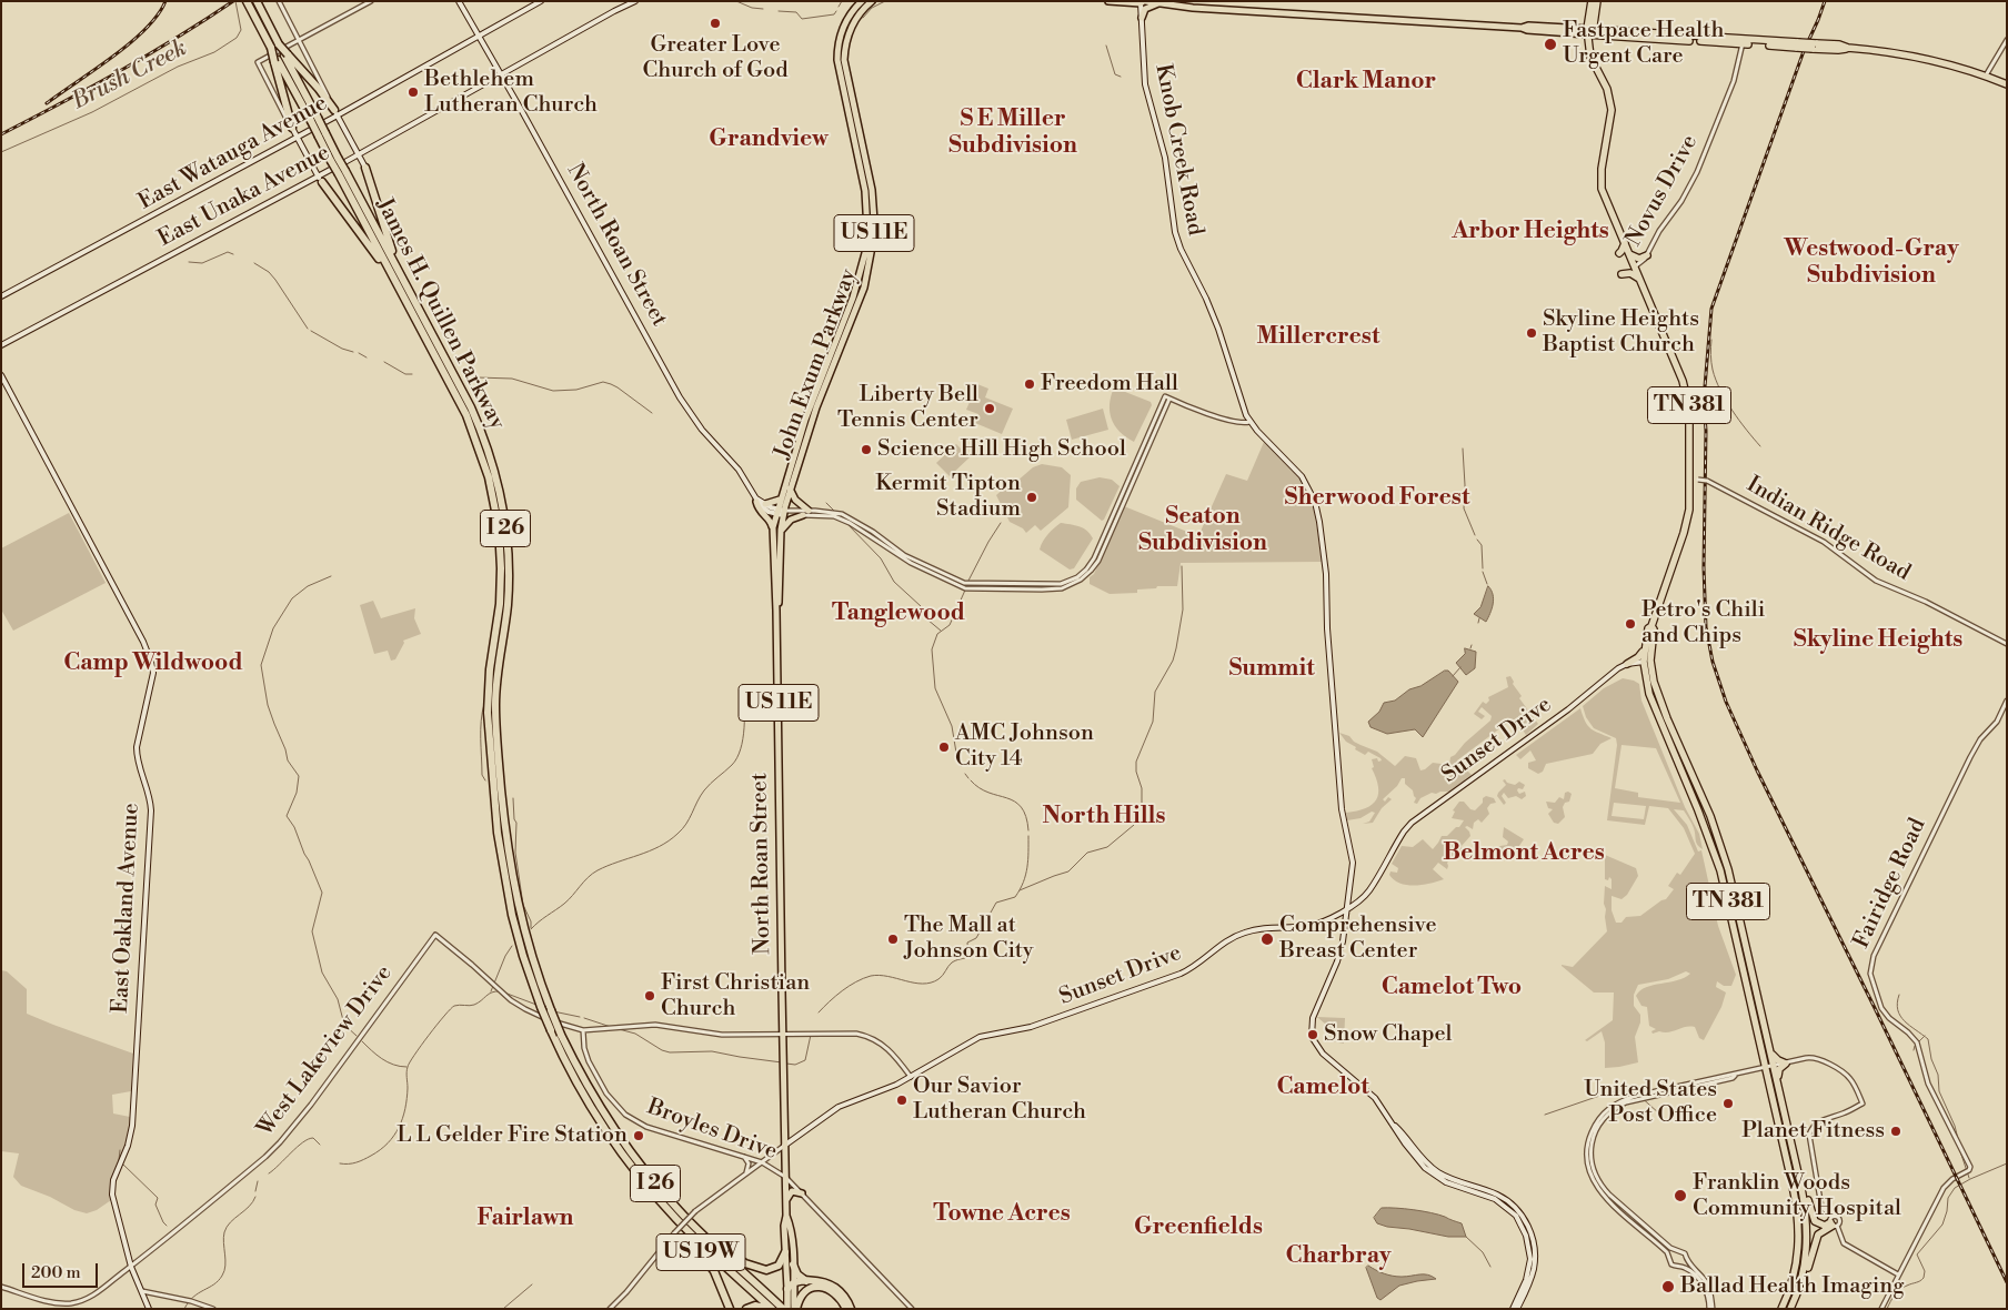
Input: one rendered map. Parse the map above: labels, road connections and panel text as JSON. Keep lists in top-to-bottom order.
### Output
{
  "streets": {
    "highway": [
      "US 11E",
      "North Roan Street",
      "James H. Quillen Parkway",
      "TN 381",
      "I 26",
      "US 19W"
    ],
    "main road": [
      "Knob Creek Road",
      "East Watauga Avenue",
      "East Unaka Avenue",
      "John Exum Parkway",
      "Sunset Drive",
      "East Oakland Avenue"
    ],
    "street": [
      "Novus Drive",
      "Indian Ridge Road",
      "Fairidge Road",
      "West Lakeview Drive",
      "Broyles Drive"
    ]
  },
  "crossings": [
    ["Knob Creek Road", "Sunset Drive"],
    ["East Watauga Avenue", "North Roan Street"],
    ["Novus Drive", "TN 381"],
    ["East Unaka Avenue", "North Roan Street"],
    ["North Roan Street", "James H. Quillen Parkway"],
    ["North Roan Street", "John Exum Parkway"],
    ["North Roan Street", "Sunset Drive"],
    ["North Roan Street", "Broyles Drive"],
    ["James H. Quillen Parkway", "US 19W"],
    ["TN 381", "Indian Ridge Road"],
    ["TN 381", "Sunset Drive"],
    ["Sunset Drive", "Broyles Drive"],
    ["East Oakland Avenue", "West Lakeview Drive"],
    ["West Lakeview Drive", "Broyles Drive"]
  ],
  "districts": [
    "Clark Manor",
    "S E Miller Subdivision",
    "Grandview",
    "Arbor Heights",
    "Westwood-Gray Subdivision",
    "Millercrest",
    "Sherwood Forest",
    "Seaton Subdivision",
    "Tanglewood",
    "Skyline Heights",
    "Camp Wildwood",
    "Summit",
    "North Hills",
    "Belmont Acres",
    "Camelot Two",
    "Camelot",
    "Towne Acres",
    "Fairlawn",
    "Greenfields",
    "Charbray"
  ],
  "water": ["Brush Creek"],
  "places": [
    "Greater Love Church of God",
    "Fastpace Health Urgent Care",
    "Bethlehem Lutheran Church",
    "Skyline Heights Baptist Church",
    "Freedom Hall",
    "Liberty Bell Tennis Center",
    "Science Hill High School",
    "Kermit Tipton Stadium",
    "Petro's Chili and Chips",
    "AMC Johnson City 14",
    "The Mall at Johnson City",
    "Comprehensive Breast Center",
    "First Christian Church",
    "Snow Chapel",
    "Our Savior Lutheran Church",
    "United States Post Office",
    "Planet Fitness",
    "L L Gelder Fire Station",
    "Franklin Woods Community Hospital",
    "Ballad Health Imaging"
  ],
  "scale_bar": "200 m"
}
